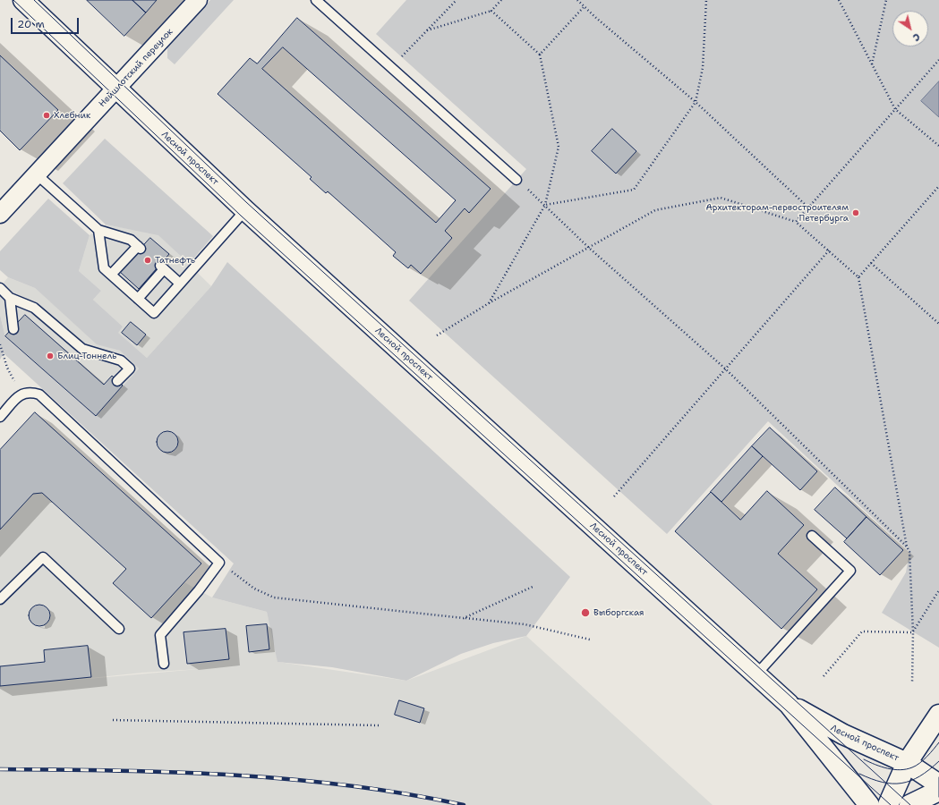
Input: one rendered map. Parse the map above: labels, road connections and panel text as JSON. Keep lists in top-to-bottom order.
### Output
{
  "streets": {
    "main road": ["Лесной проспект"],
    "street": ["Нейшлотский переулок"]
  },
  "crossings": [
    ["Нейшлотский переулок", "Лесной проспект"]
  ],
  "places": [
    "Хлебник",
    "Архитекторам-первостроителям Петербурга",
    "Татнефть",
    "Блиц-Тоннель",
    "Выборгская"
  ],
  "scale_bar": "20 m",
  "north": "bottom right"
}
